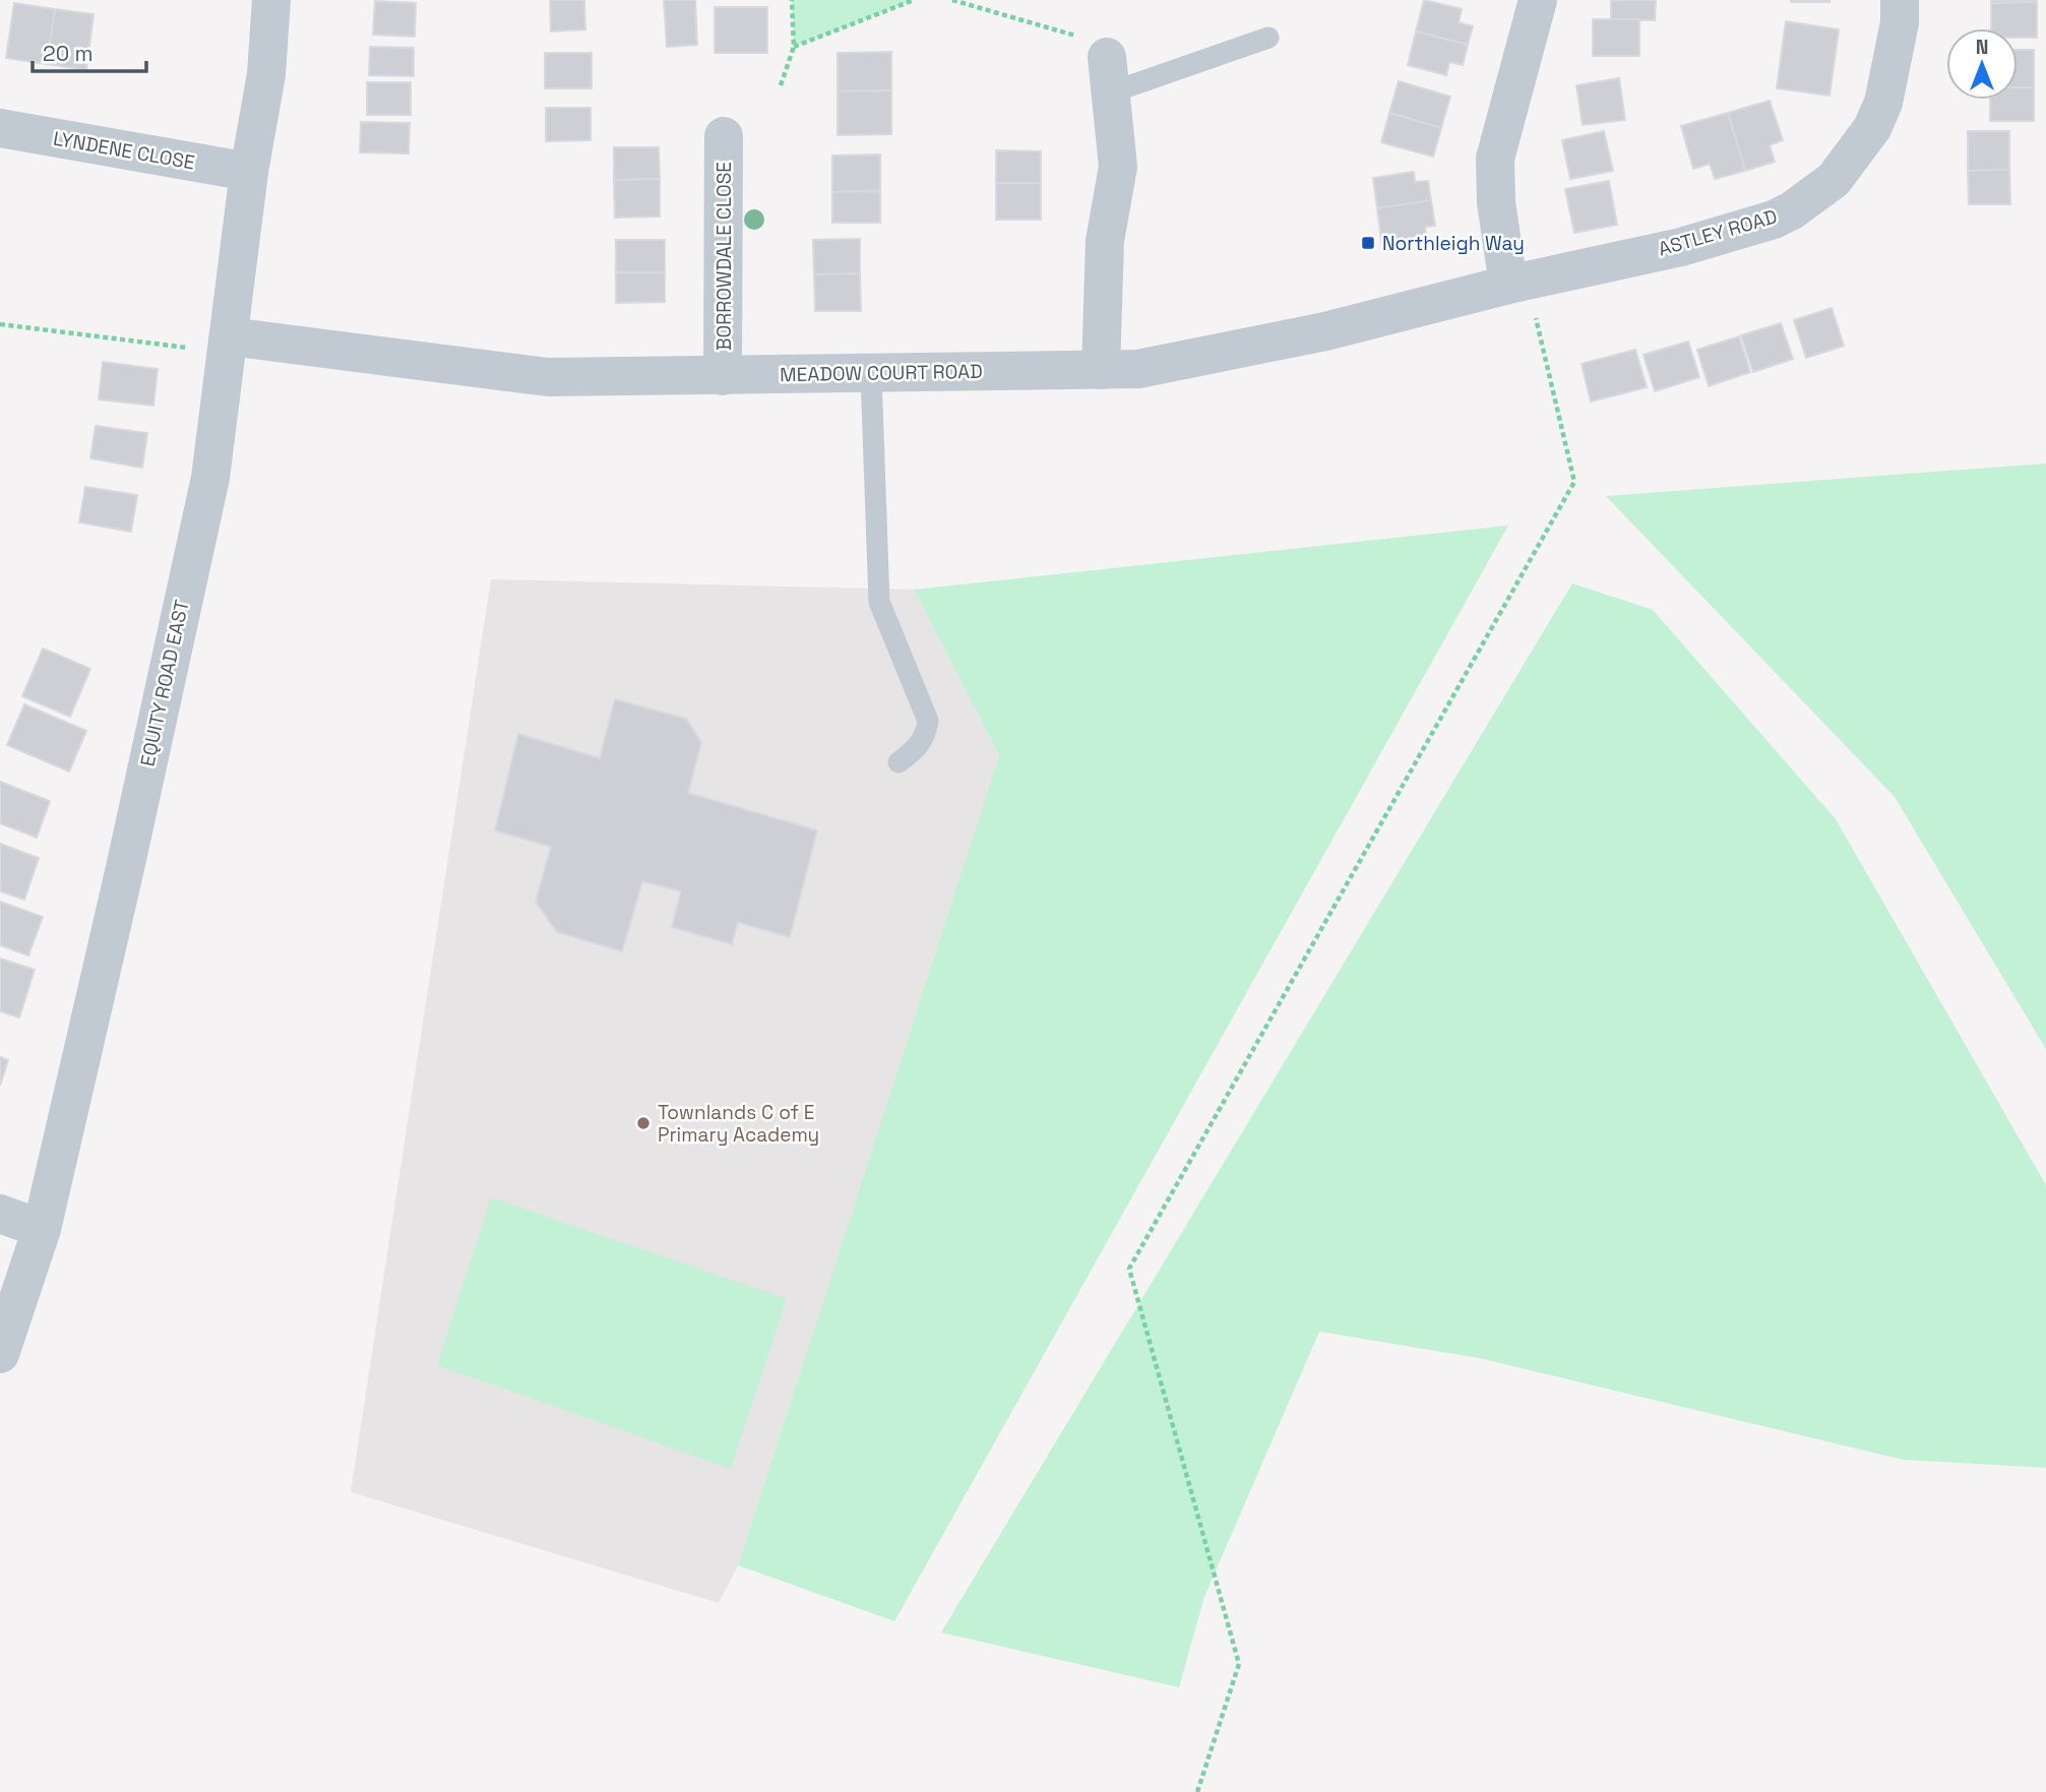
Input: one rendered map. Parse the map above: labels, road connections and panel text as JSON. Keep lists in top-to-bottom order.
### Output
{
  "streets": {
    "street": [
      "LYNDENE CLOSE",
      "ASTLEY ROAD",
      "BORROWDALE CLOSE",
      "MEADOW COURT ROAD",
      "EQUITY ROAD EAST"
    ]
  },
  "crossings": [
    ["LYNDENE CLOSE", "EQUITY ROAD EAST"],
    ["ASTLEY ROAD", "MEADOW COURT ROAD"],
    ["BORROWDALE CLOSE", "MEADOW COURT ROAD"],
    ["MEADOW COURT ROAD", "EQUITY ROAD EAST"]
  ],
  "places": {
    "transit": ["Northleigh Way"],
    "other": ["Townlands C of E Primary Academy"]
  },
  "scale_bar": "20 m",
  "north": "top"
}
